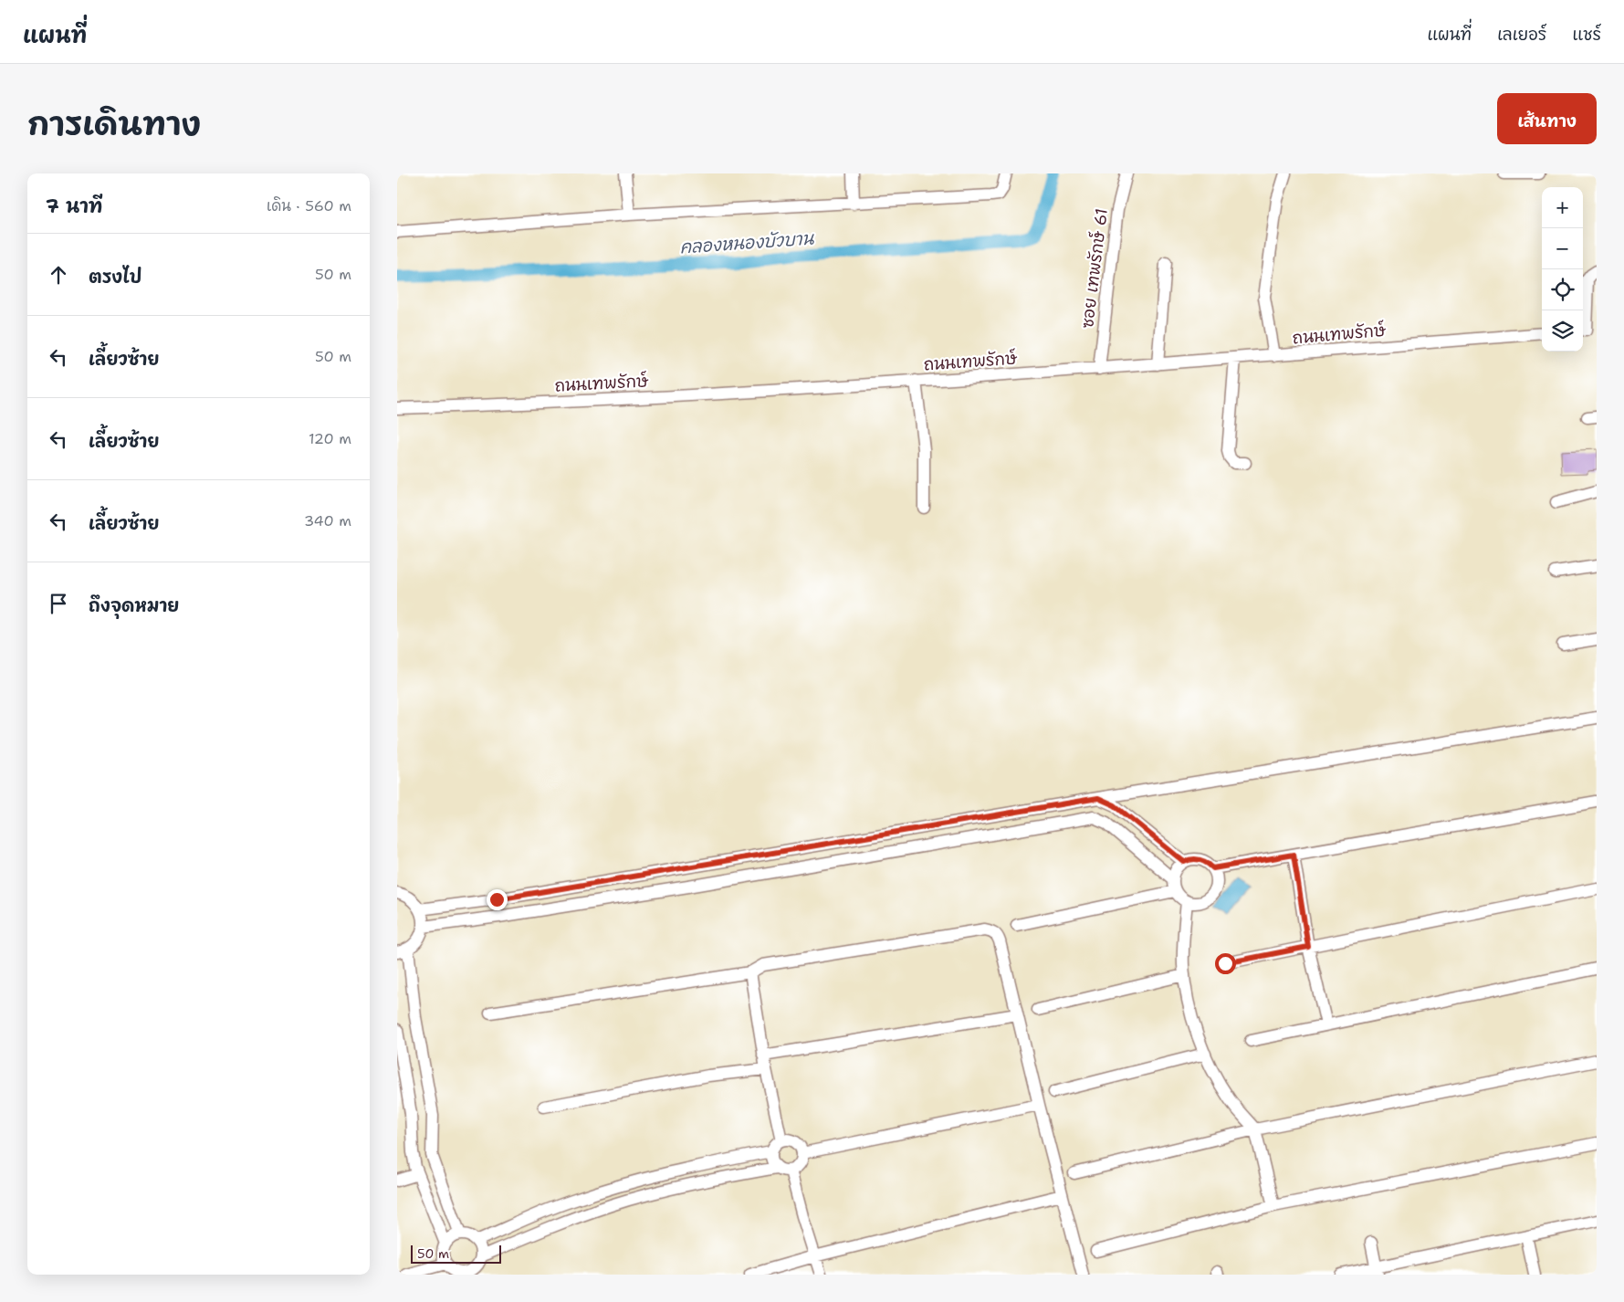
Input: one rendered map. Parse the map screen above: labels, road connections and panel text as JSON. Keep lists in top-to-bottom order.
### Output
{
  "streets": {
    "street": ["ซอย เทพรักษ์ 61", "ถนนเทพรักษ์"]
  },
  "crossings": [
    ["ซอย เทพรักษ์ 61", "ถนนเทพรักษ์"]
  ],
  "water": ["คลองหนองบัวบาน"],
  "scale_bar": "50 m",
  "page": {
    "header": "แผนที่",
    "nav": ["แผนที่", "เลเยอร์", "แชร์"],
    "title": "การเดินทาง",
    "buttons": "เส้นทาง",
    "heading": ["7 นาที", "เดิน · 560 m"],
    "map_buttons": ["+", "−"],
    "list": [
      ["ตรงไป", "50 m"],
      ["เลี้ยวซ้าย", "50 m"],
      ["เลี้ยวซ้าย", "120 m"],
      ["เลี้ยวซ้าย", "340 m"],
      "ถึงจุดหมาย"
    ],
    "scale": "50 m"
  }
}
